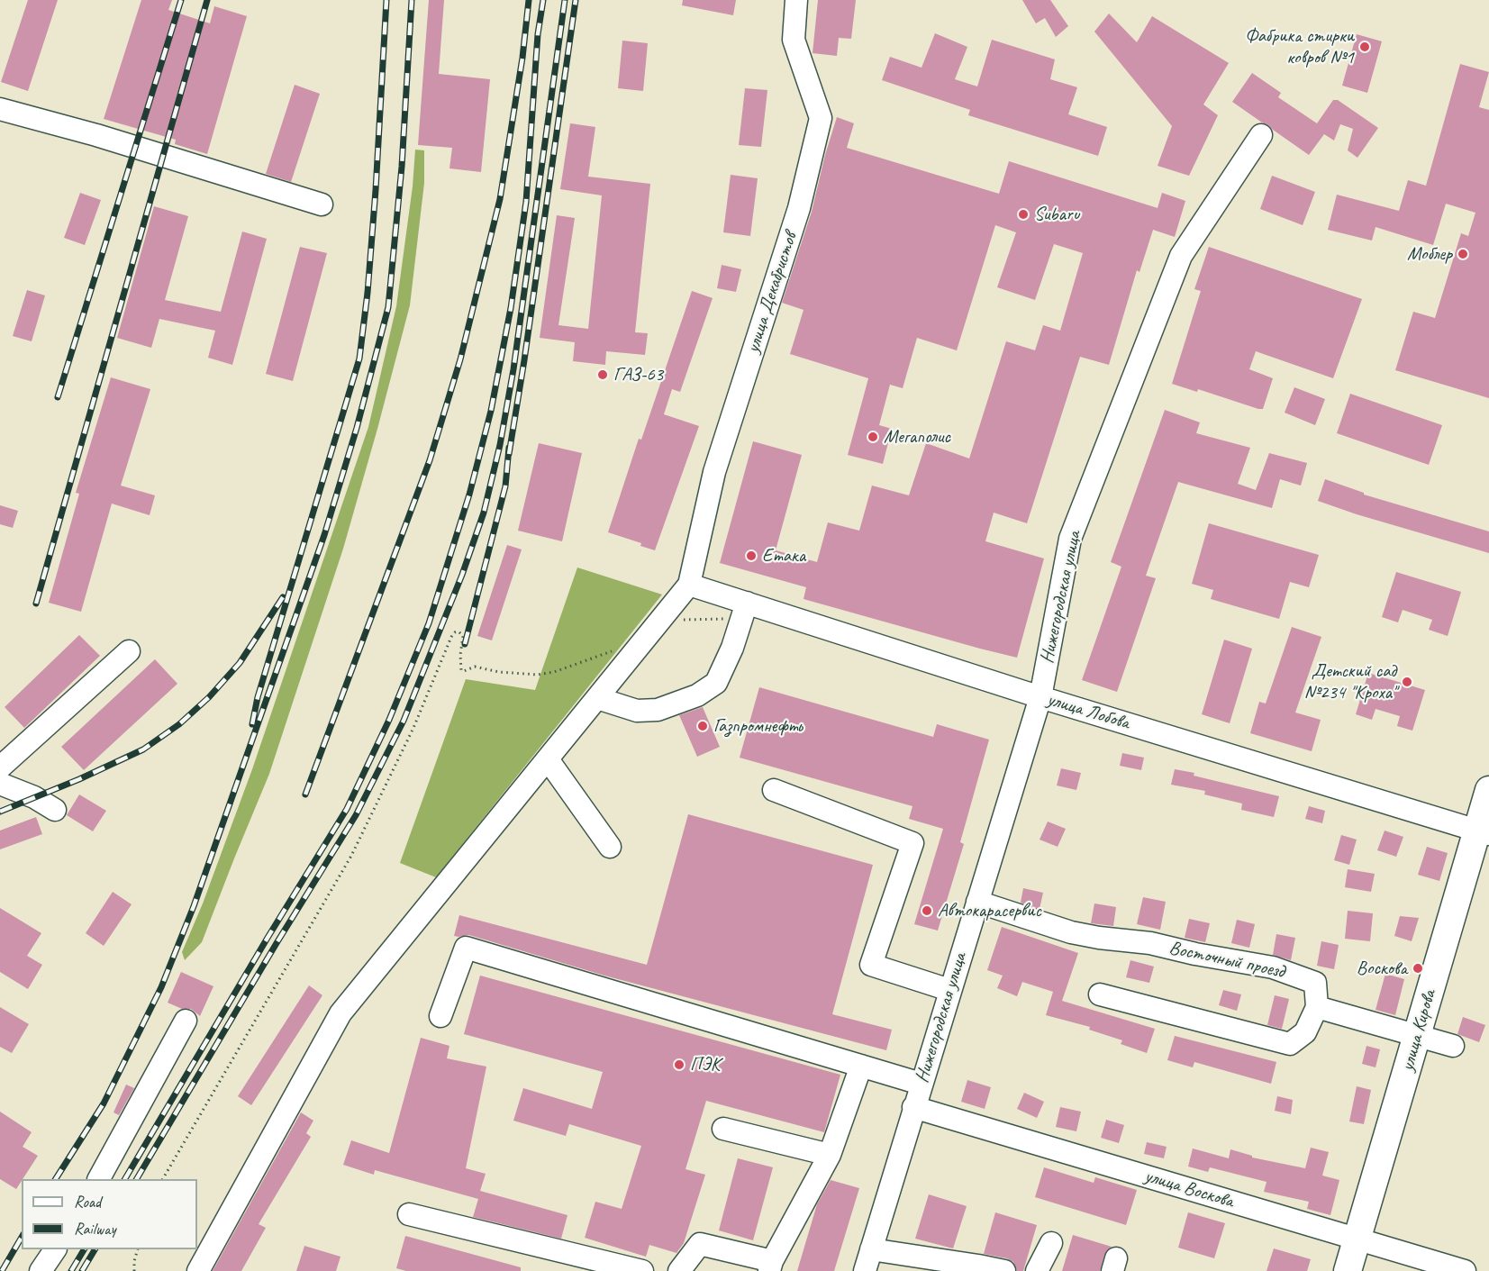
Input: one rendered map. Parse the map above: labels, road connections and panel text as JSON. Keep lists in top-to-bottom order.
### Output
{
  "streets": {
    "main road": ["улица Кирова"],
    "street": [
      "улица Декабристов",
      "Нижегородская улица",
      "улица Лобова",
      "Восточный проезд",
      "улица Воскова"
    ]
  },
  "crossings": [
    ["улица Декабристов", "улица Лобова"],
    ["Нижегородская улица", "улица Лобова"],
    ["Нижегородская улица", "Восточный проезд"],
    ["Нижегородская улица", "улица Воскова"],
    ["улица Лобова", "улица Кирова"],
    ["улица Кирова", "улица Воскова"]
  ],
  "places": [
    "Фабрика стирки ковров №1",
    "Subaru",
    "Моблер",
    "ГАЗ-63",
    "Мегаполис",
    "Етака",
    "Детский сад №234 \"Кроха\"",
    "Газпромнефть",
    "Автокарасервис",
    "Воскова",
    "ПЭК"
  ],
  "legend": ["Road", "Railway"]
}
